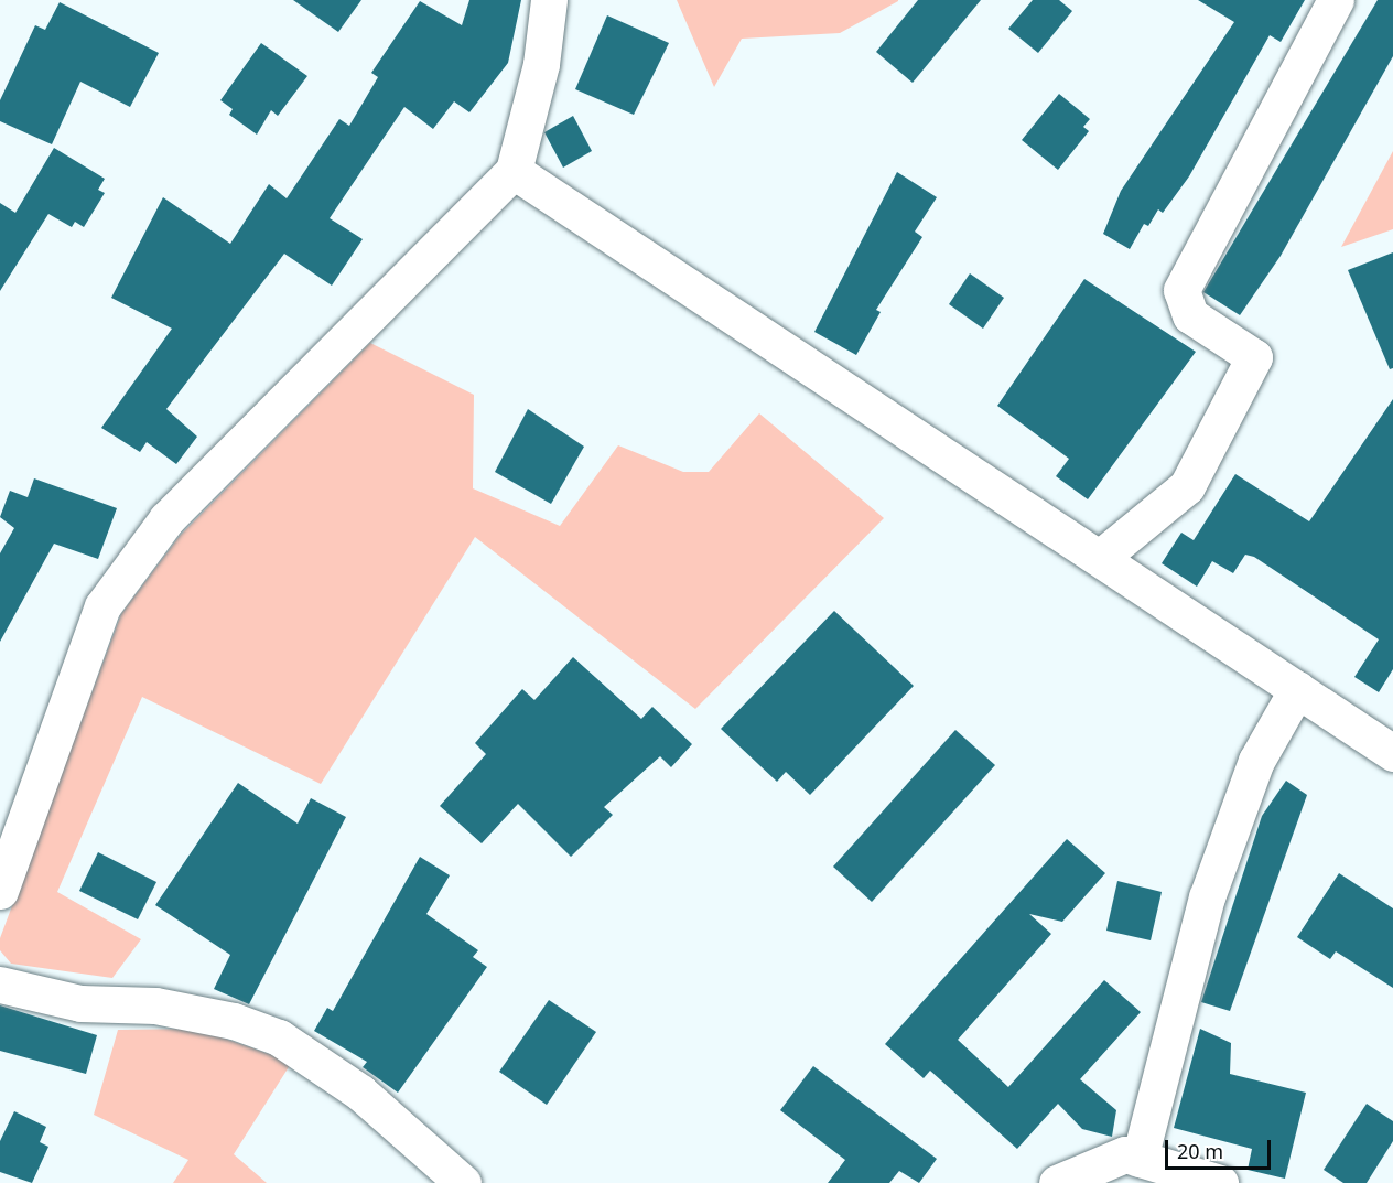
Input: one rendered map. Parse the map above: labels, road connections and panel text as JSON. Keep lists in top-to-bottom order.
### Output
{
  "scale_bar": "20 m"
}
